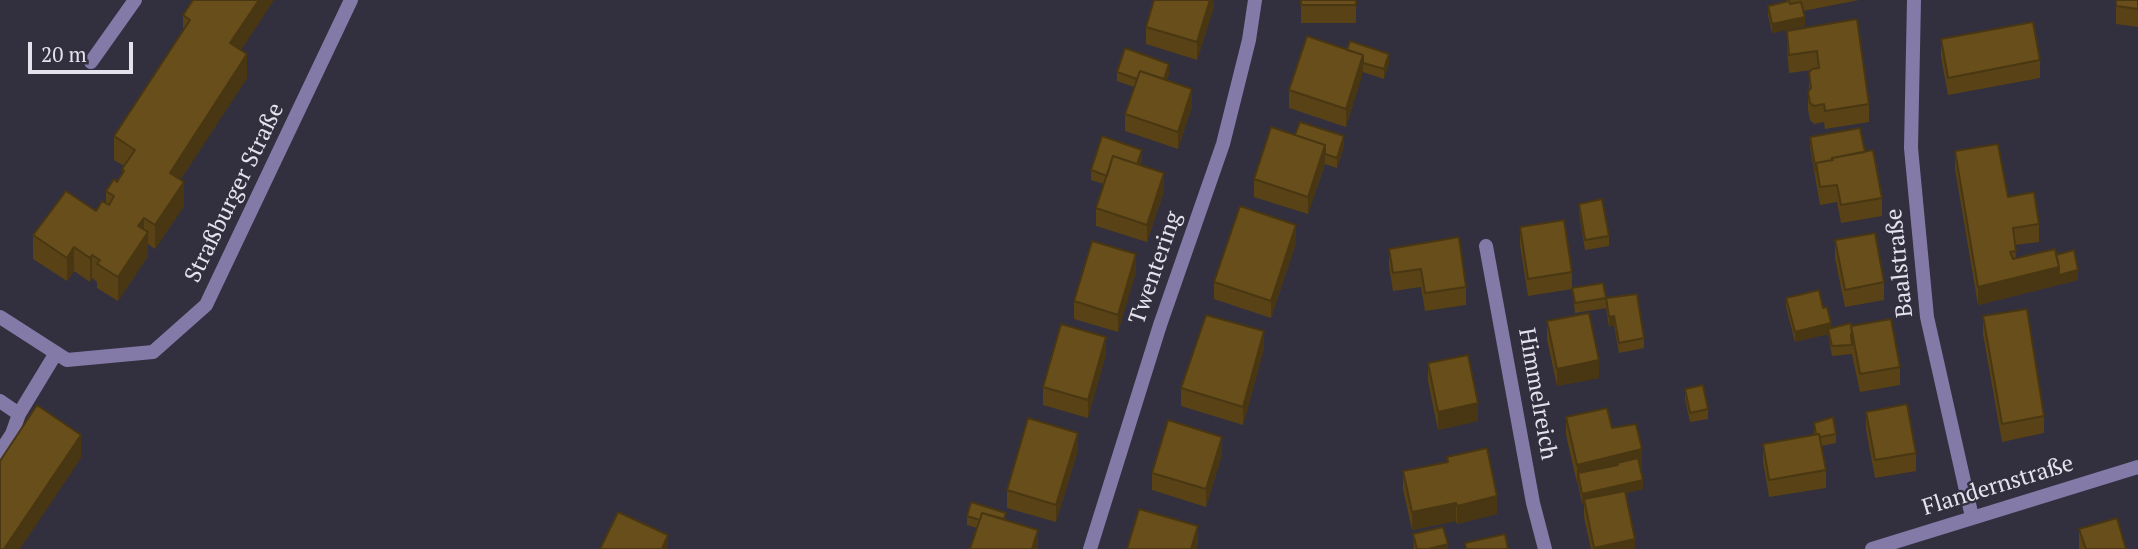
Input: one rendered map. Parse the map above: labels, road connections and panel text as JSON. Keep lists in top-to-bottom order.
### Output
{
  "streets": {
    "street": [
      "Straßburger Straße",
      "Baalstraße",
      "Twentering",
      "Himmelreich",
      "Flandernstraße"
    ]
  },
  "crossings": [
    ["Baalstraße", "Flandernstraße"]
  ],
  "scale_bar": "20 m"
}
